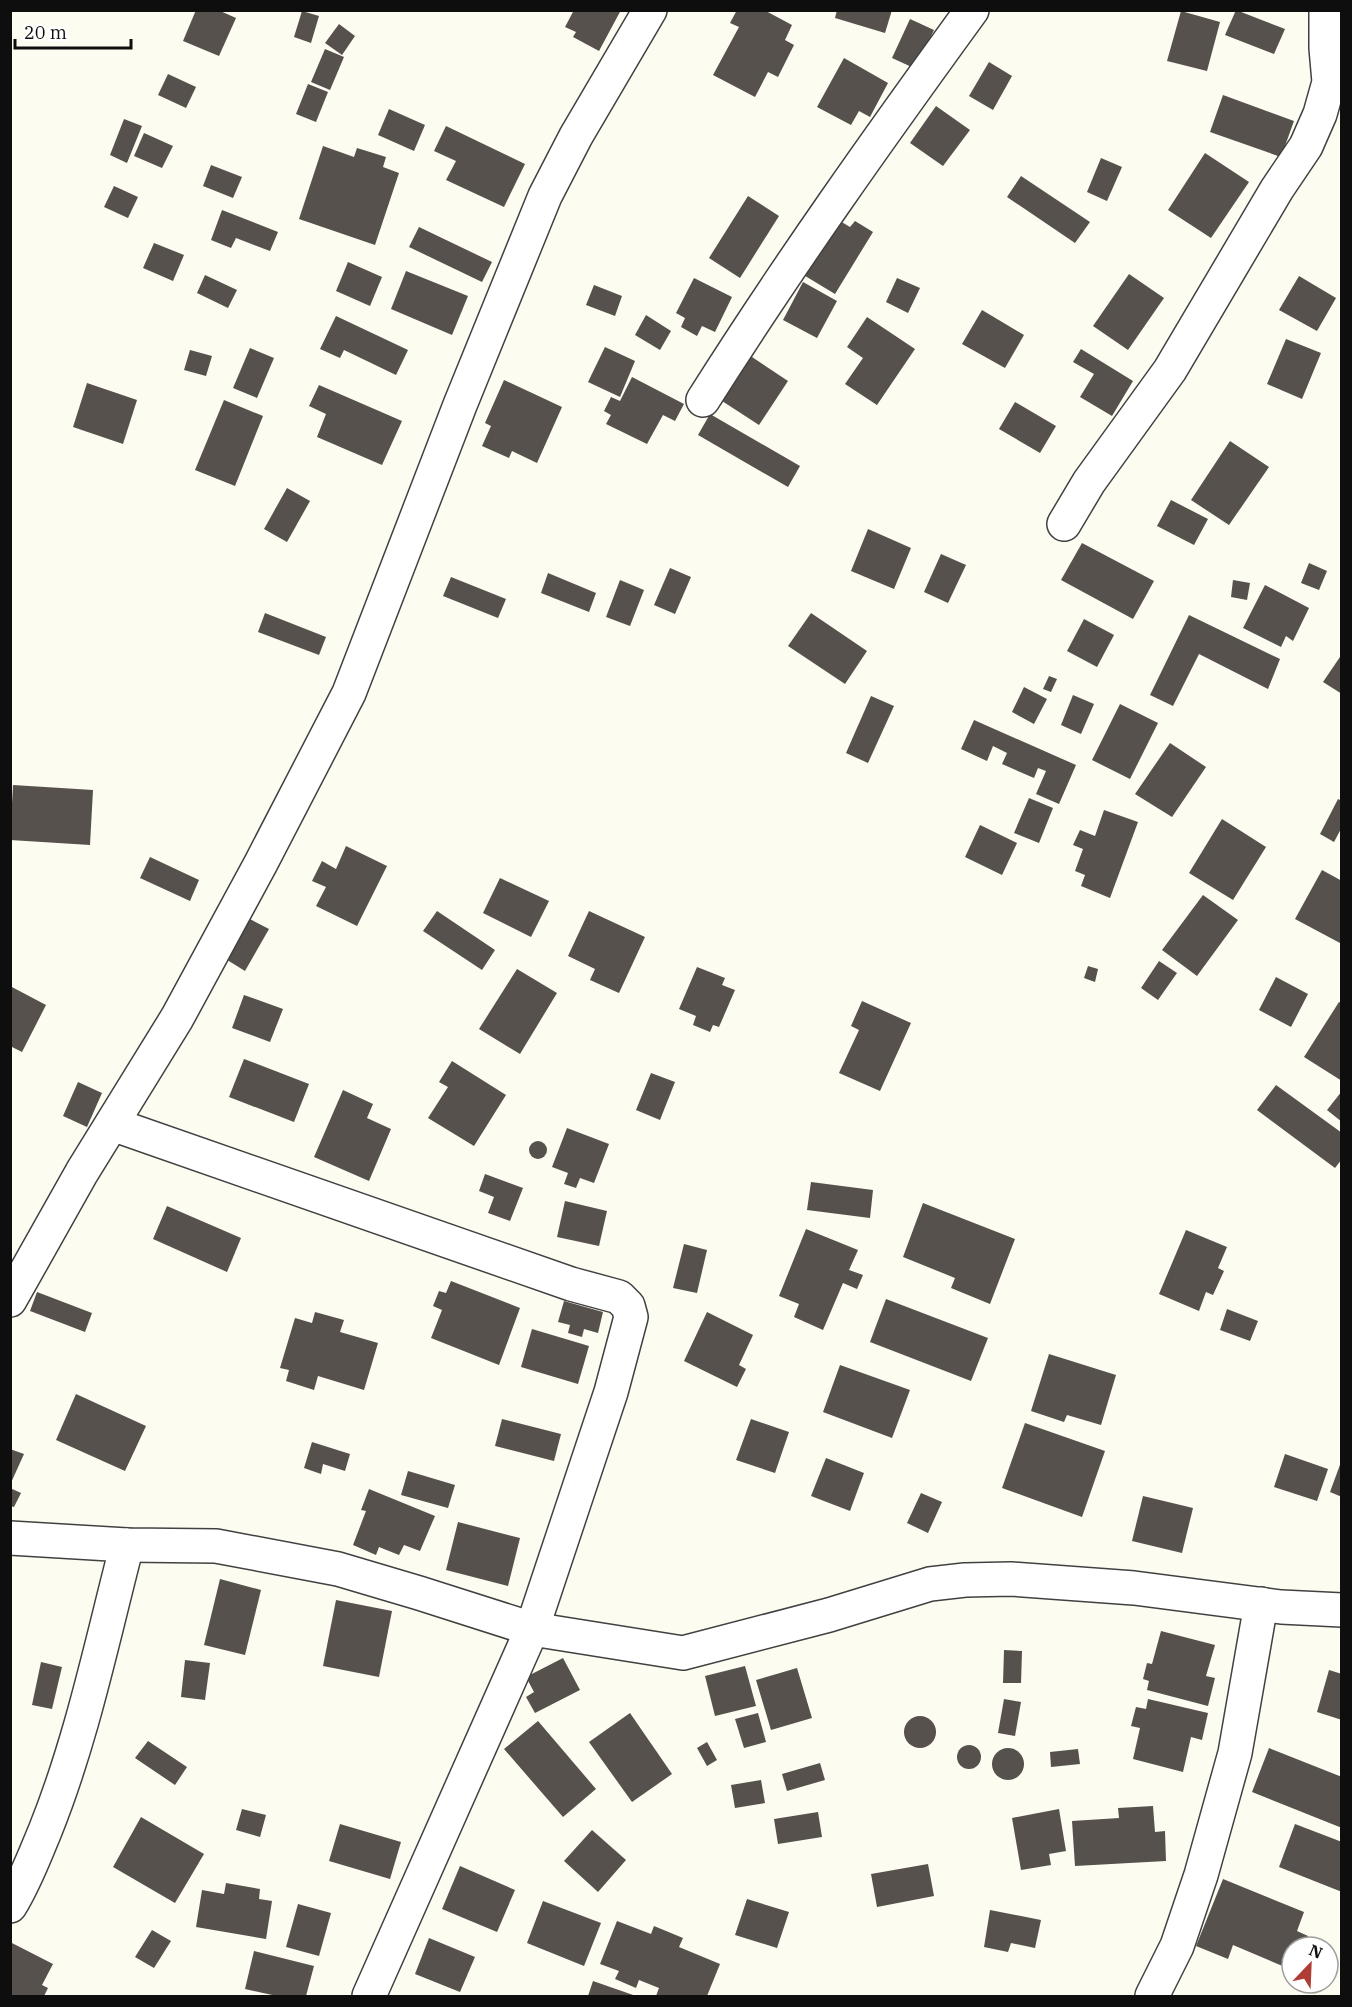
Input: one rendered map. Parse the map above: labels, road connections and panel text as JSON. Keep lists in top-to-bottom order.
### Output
{
  "scale_bar": "20 m",
  "north": "top right"
}
